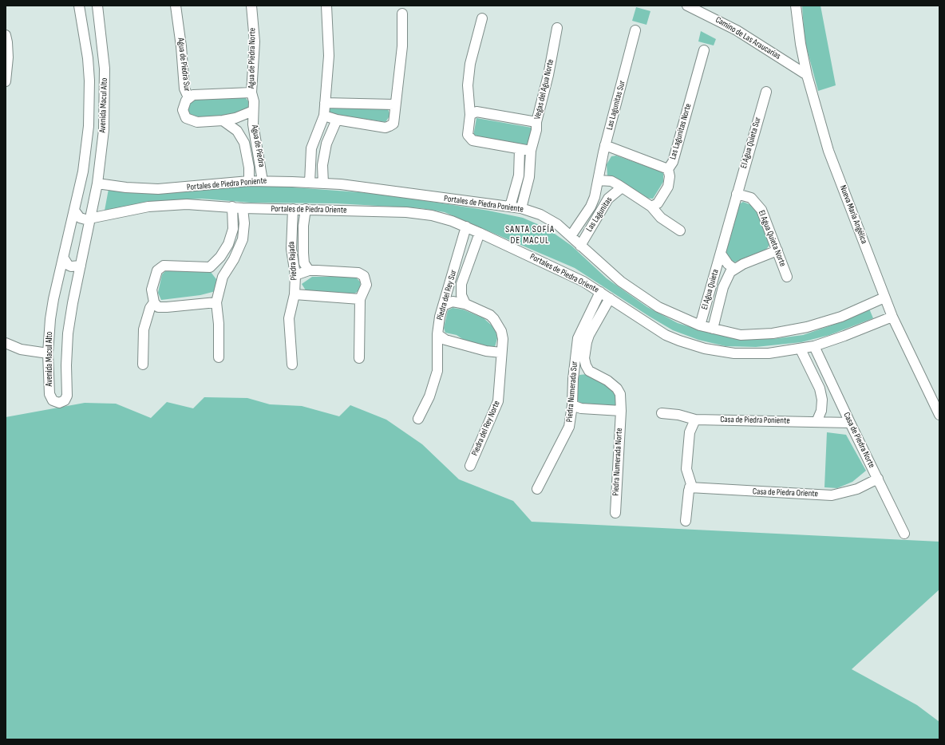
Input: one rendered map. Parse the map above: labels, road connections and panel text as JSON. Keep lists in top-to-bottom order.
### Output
{
  "streets": {
    "street": [
      "Camino de Las Araucarias",
      "Agua de Piedra Norte",
      "Agua de Piedra Sur",
      "Vegas del Agua Norte",
      "Avenida Macul Alto",
      "Las Lagunitas Sur",
      "Las Lagunitas Norte",
      "El Agua Quieta Sur",
      "Agua de Piedra",
      "Portales de Piedra Poniente",
      "Portales de Piedra Oriente",
      "Las Lagunitas",
      "Nueva María Angélica",
      "El Agua Quieta Norte",
      "Piedra Rajada",
      "El Agua Quieta",
      "Piedra del Rey Sur",
      "Piedra Numerada Sur",
      "Casa de Piedra Poniente",
      "Piedra del Rey Norte",
      "Casa de Piedra Norte",
      "Piedra Numerada Norte",
      "Casa de Piedra Oriente"
    ]
  },
  "crossings": [
    ["Camino de Las Araucarias", "Nueva María Angélica"],
    ["Agua de Piedra Norte", "Agua de Piedra"],
    ["Agua de Piedra Sur", "Agua de Piedra"],
    ["Vegas del Agua Norte", "Portales de Piedra Poniente"],
    ["Avenida Macul Alto", "Portales de Piedra Poniente"],
    ["Avenida Macul Alto", "Portales de Piedra Oriente"],
    ["Las Lagunitas Sur", "Las Lagunitas"],
    ["El Agua Quieta Sur", "El Agua Quieta Norte"],
    ["El Agua Quieta Sur", "El Agua Quieta"],
    ["Agua de Piedra", "Portales de Piedra Poniente"],
    ["Portales de Piedra Poniente", "Las Lagunitas"],
    ["Portales de Piedra Poniente", "Nueva María Angélica"],
    ["Portales de Piedra Poniente", "El Agua Quieta"],
    ["Portales de Piedra Oriente", "Nueva María Angélica"],
    ["Portales de Piedra Oriente", "Piedra Rajada"],
    ["Portales de Piedra Oriente", "Piedra del Rey Sur"],
    ["Portales de Piedra Oriente", "Piedra Numerada Sur"],
    ["Portales de Piedra Oriente", "Casa de Piedra Norte"],
    ["El Agua Quieta Norte", "El Agua Quieta"],
    ["Casa de Piedra Poniente", "Casa de Piedra Norte"],
    ["Casa de Piedra Norte", "Casa de Piedra Oriente"]
  ],
  "districts": ["SANTA SOFÍA DE MACUL"]
}
